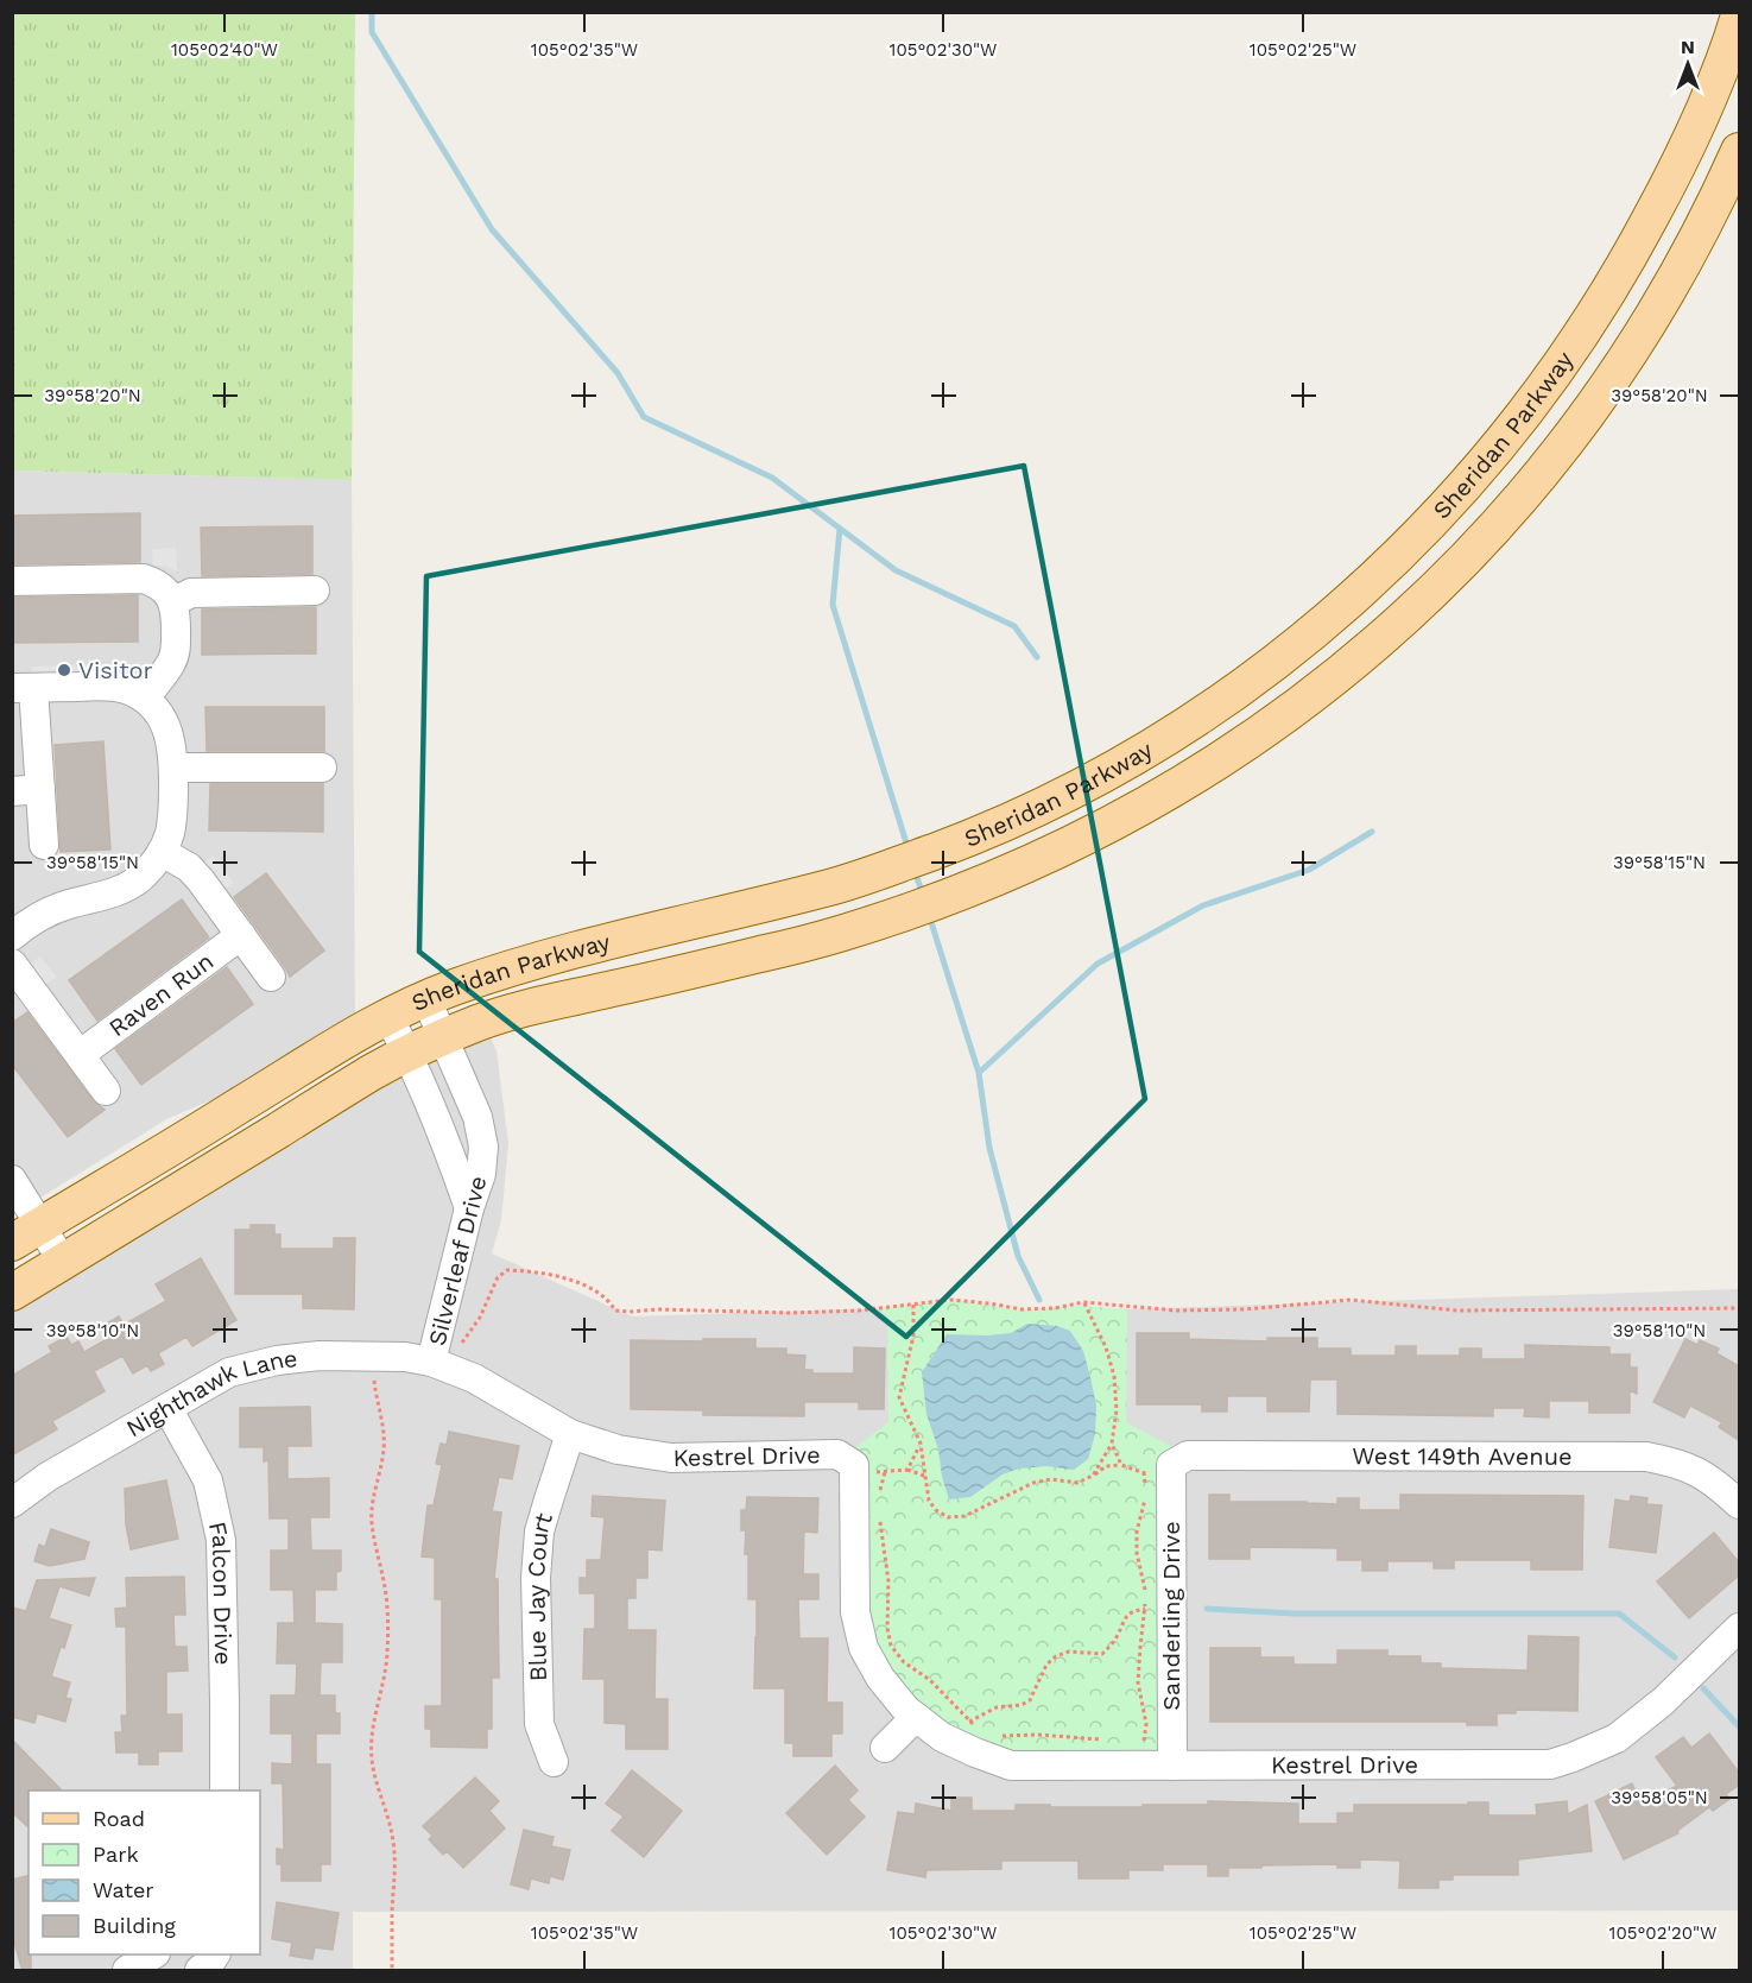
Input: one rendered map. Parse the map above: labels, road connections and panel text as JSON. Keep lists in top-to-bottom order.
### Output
{
  "streets": {
    "main road": ["Sheridan Parkway"],
    "street": [
      "Raven Run",
      "Silverleaf Drive",
      "Nighthawk Lane",
      "Kestrel Drive",
      "West 149th Avenue",
      "Falcon Drive",
      "Blue Jay Court",
      "Sanderling Drive"
    ]
  },
  "crossings": [
    ["Sheridan Parkway", "Silverleaf Drive"],
    ["Silverleaf Drive", "Nighthawk Lane"],
    ["Silverleaf Drive", "Kestrel Drive"],
    ["Nighthawk Lane", "Kestrel Drive"],
    ["Nighthawk Lane", "Falcon Drive"],
    ["Kestrel Drive", "Blue Jay Court"],
    ["Kestrel Drive", "Sanderling Drive"],
    ["West 149th Avenue", "Sanderling Drive"]
  ],
  "places": ["Visitor"],
  "legend": [
    "Road",
    "Park",
    "Water",
    "Building"
  ],
  "north": "top",
  "coordinates": [
    "105°02'40\"W",
    "105°02'35\"W",
    "105°02'30\"W",
    "105°02'25\"W",
    "39°58'20\"N",
    "39°58'15\"N",
    "39°58'10\"N",
    "39°58'05\"N",
    "105°02'20\"W"
  ]
}
